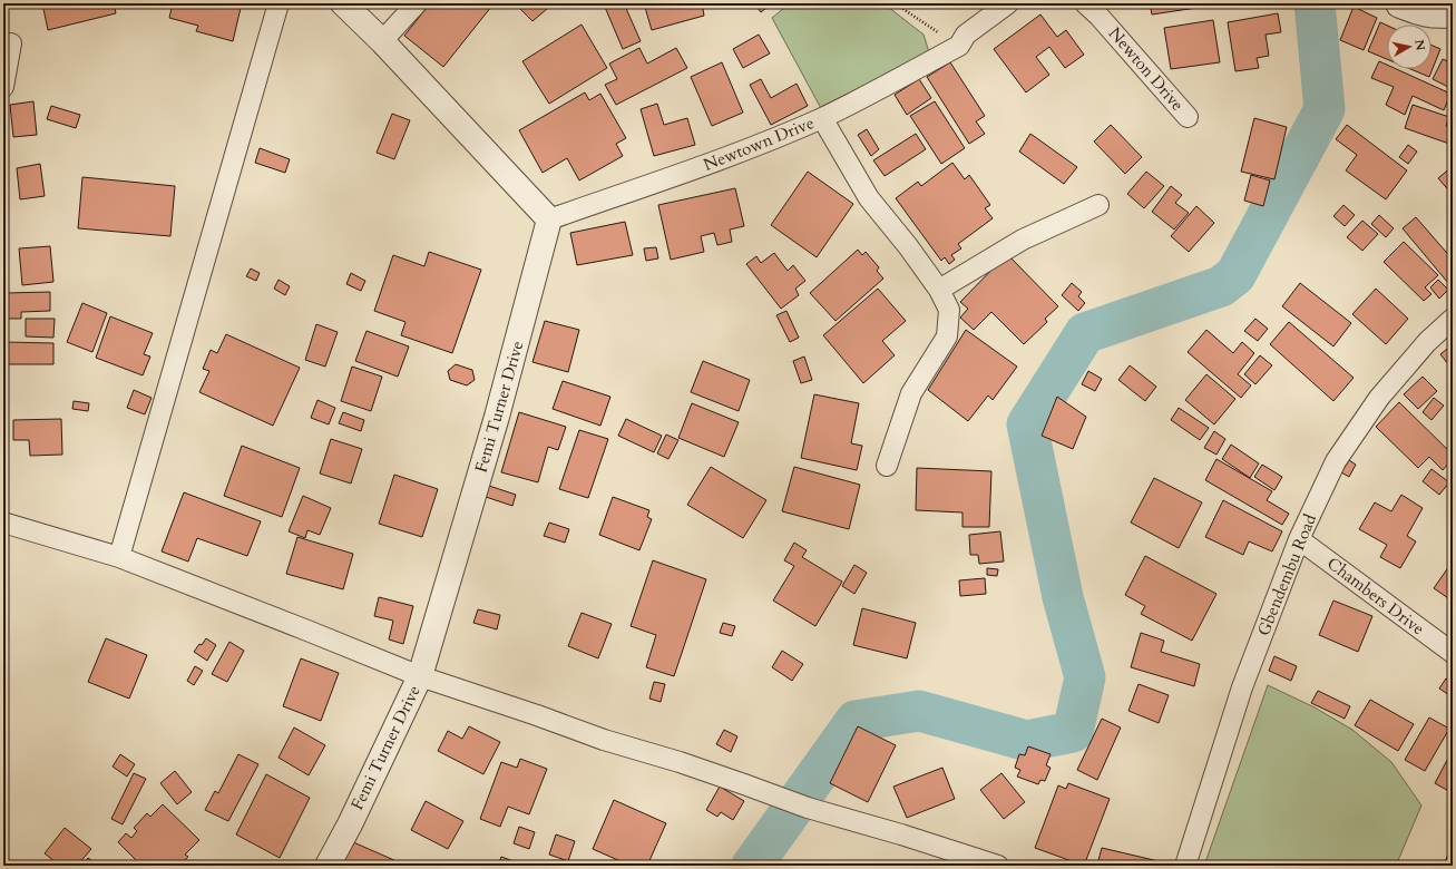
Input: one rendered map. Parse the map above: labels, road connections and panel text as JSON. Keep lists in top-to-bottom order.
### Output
{
  "streets": {
    "street": [
      "Newton Drive",
      "Newtown Drive",
      "Femi Turner Drive",
      "Gbendembu Road",
      "Chambers Drive"
    ]
  },
  "crossings": [
    ["Newtown Drive", "Femi Turner Drive"],
    ["Gbendembu Road", "Chambers Drive"]
  ],
  "north": "right"
}
